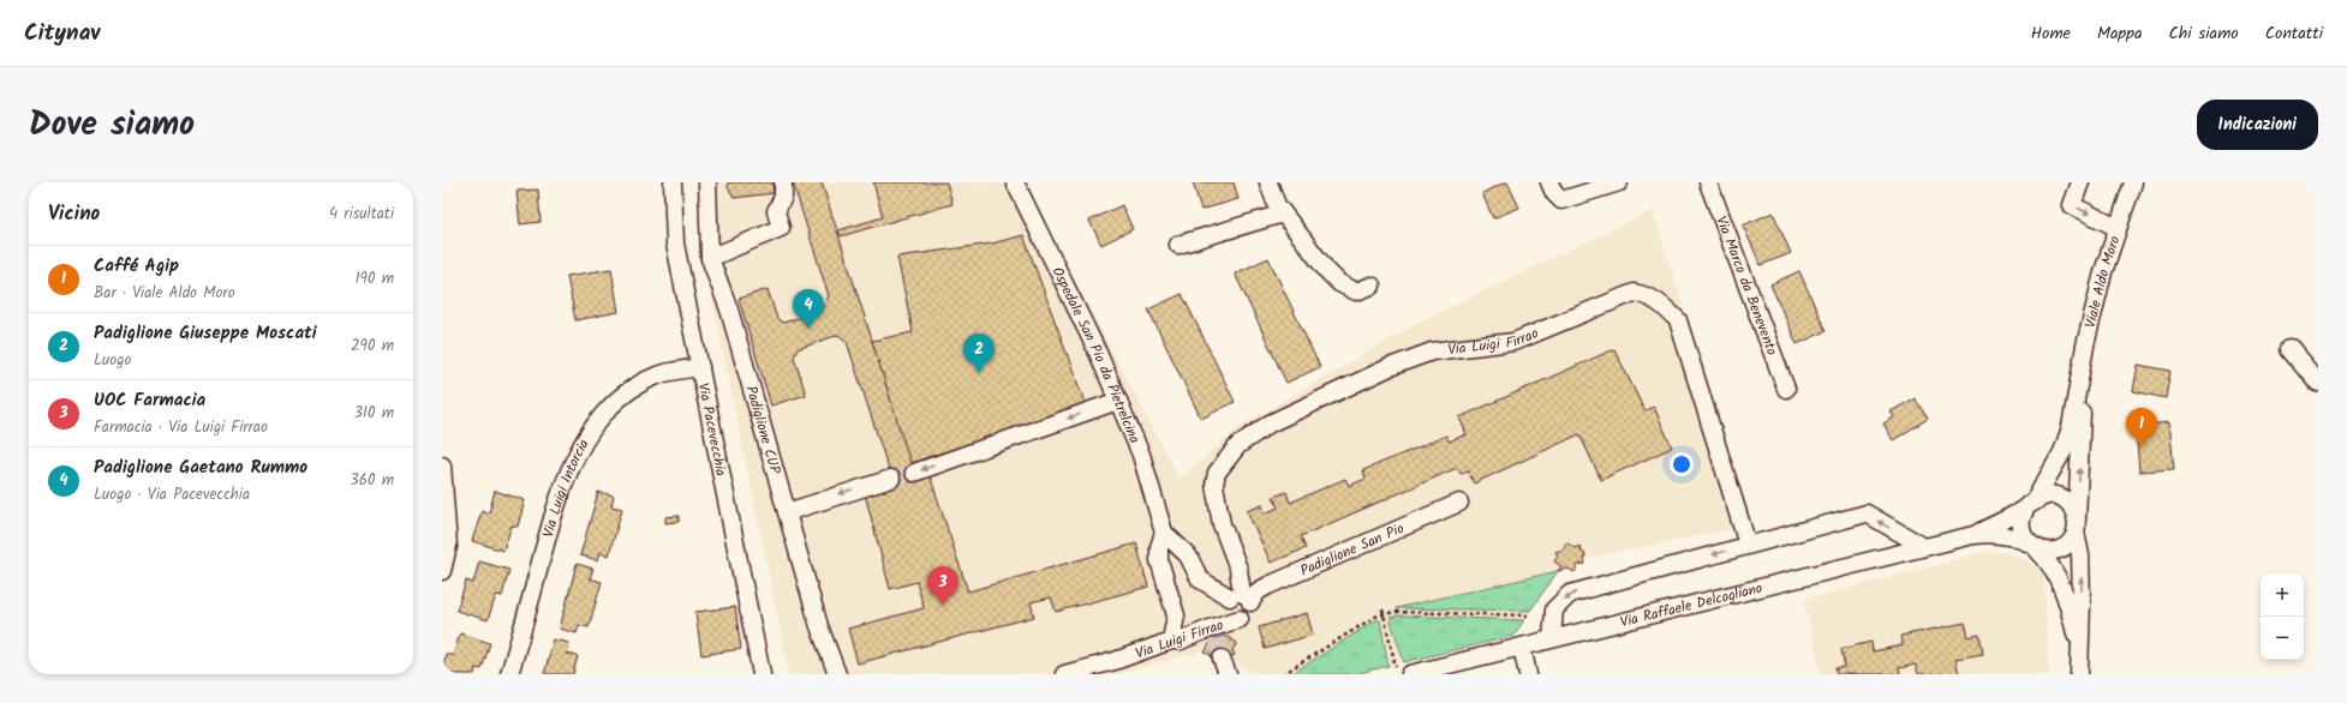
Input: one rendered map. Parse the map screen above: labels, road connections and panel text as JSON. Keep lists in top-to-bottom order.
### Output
{
  "streets": {
    "street": [
      "Viale Aldo Moro",
      "Via Marco da Benevento",
      "Via Luigi Firrao",
      "Ospedale San Pio da Pietrelcina",
      "Via Pacevecchia",
      "Padiglione CUP",
      "Via Luigi Intorcia",
      "Padiglione San Pio",
      "Via Raffaele Delcogliano"
    ]
  },
  "crossings": [
    ["Viale Aldo Moro", "Via Raffaele Delcogliano"],
    ["Via Luigi Firrao", "Ospedale San Pio da Pietrelcina"],
    ["Via Luigi Firrao", "Padiglione San Pio"],
    ["Via Pacevecchia", "Via Luigi Intorcia"]
  ],
  "page": {
    "header": "Citynav",
    "nav": [
      "Home",
      "Mappa",
      "Chi siamo",
      "Contatti"
    ],
    "title": "Dove siamo",
    "buttons": "Indicazioni",
    "heading": ["Vicino", "4 risultati"],
    "list": [
      {
        "mark": "1",
        "name": "Caffé Agip",
        "note": "Bar · Viale Aldo Moro",
        "value": "190 m"
      },
      {
        "mark": "2",
        "name": "Padiglione Giuseppe Moscati",
        "note": "Luogo",
        "value": "290 m"
      },
      {
        "mark": "3",
        "name": "UOC Farmacia",
        "note": "Farmacia · Via Luigi Firrao",
        "value": "310 m"
      },
      {
        "mark": "4",
        "name": "Padiglione Gaetano Rummo",
        "note": "Luogo · Via Pacevecchia",
        "value": "360 m"
      }
    ],
    "pins": [
      "4",
      "2",
      "1",
      "3"
    ],
    "map_buttons": ["+", "−"]
  }
}
